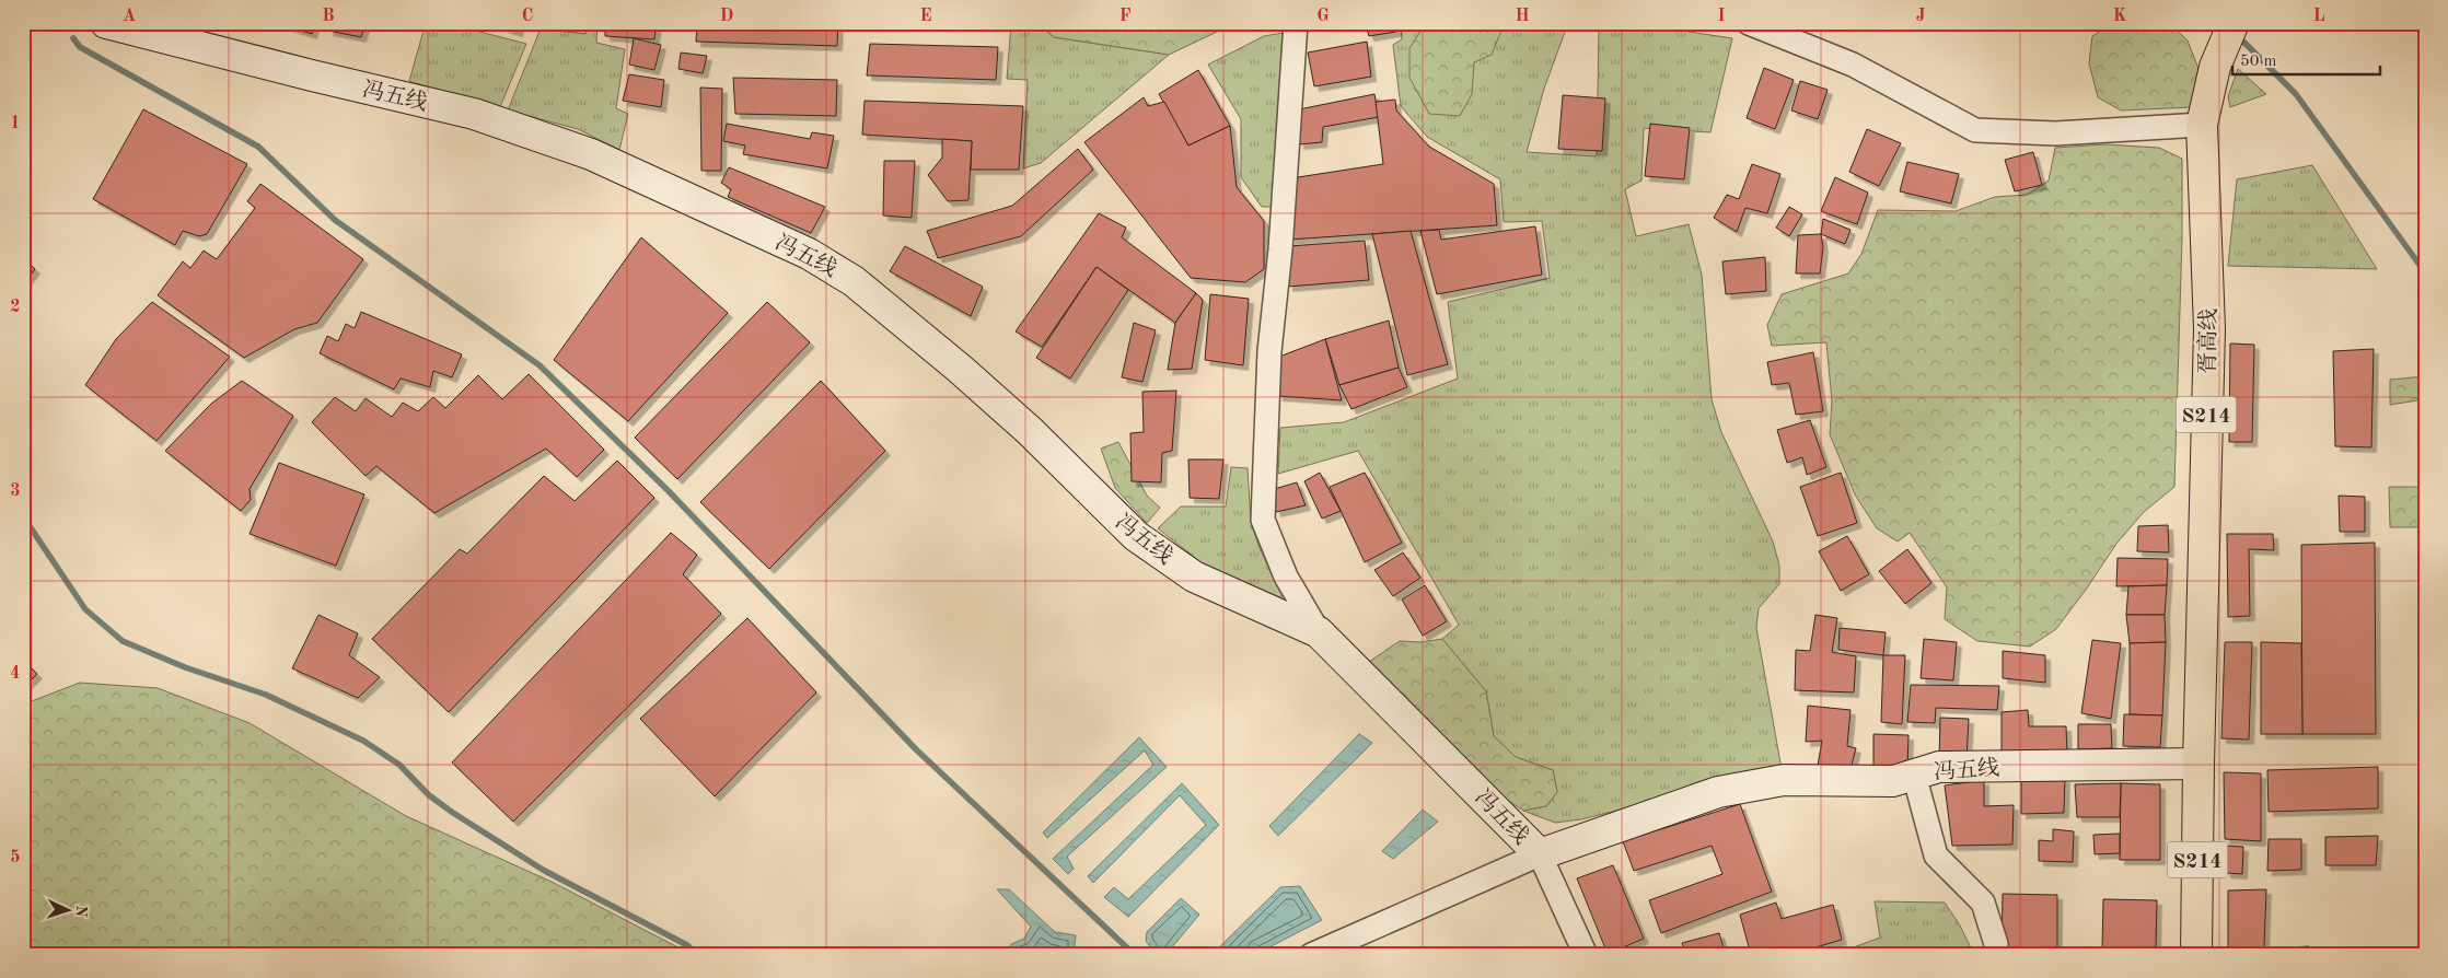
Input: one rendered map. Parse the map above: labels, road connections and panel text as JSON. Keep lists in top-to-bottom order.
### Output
{
  "streets": {
    "main road": ["胥高线", "S214"],
    "street": ["冯五线"]
  },
  "crossings": [
    ["冯五线", "胥高线"],
    ["冯五线", "S214"],
    ["胥高线", "S214"]
  ],
  "scale_bar": "50 m",
  "north": "right",
  "grid": {
    "columns": [
      "A",
      "B",
      "C",
      "D",
      "E",
      "F",
      "G",
      "H",
      "I",
      "J",
      "K",
      "L"
    ],
    "rows": [
      "1",
      "2",
      "3",
      "4",
      "5"
    ]
  }
}
